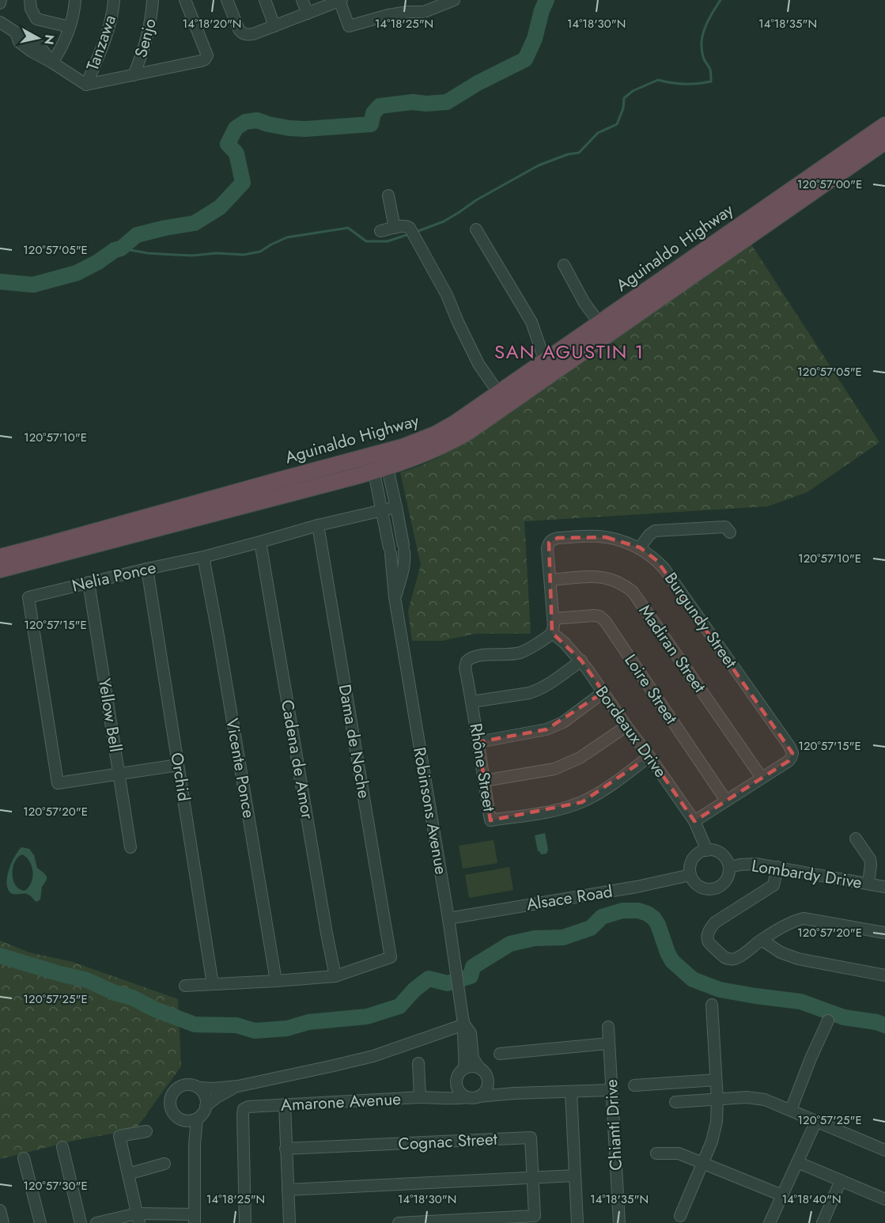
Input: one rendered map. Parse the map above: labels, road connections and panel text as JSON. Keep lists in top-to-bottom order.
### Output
{
  "streets": {
    "highway": ["Aguinaldo Highway"],
    "street": [
      "Senjo",
      "Tanzawa",
      "Nelia Ponce",
      "Burgundy Street",
      "Madiran Street",
      "Loire Street",
      "Yellow Bell",
      "Bordeaux Drive",
      "Dama de Noche",
      "Cadena de Amor",
      "Rhône Street",
      "Vicente Ponce",
      "Orchid",
      "Robinsons Avenue",
      "Lombardy Drive",
      "Alsace Road",
      "Amarone Avenue",
      "Chianti Drive",
      "Cognac Street"
    ]
  },
  "crossings": [
    ["Aguinaldo Highway", "Robinsons Avenue"],
    ["Nelia Ponce", "Yellow Bell"],
    ["Nelia Ponce", "Dama de Noche"],
    ["Nelia Ponce", "Cadena de Amor"],
    ["Nelia Ponce", "Vicente Ponce"],
    ["Nelia Ponce", "Orchid"],
    ["Nelia Ponce", "Robinsons Avenue"],
    ["Burgundy Street", "Madiran Street"],
    ["Burgundy Street", "Loire Street"],
    ["Burgundy Street", "Bordeaux Drive"],
    ["Burgundy Street", "Rhône Street"],
    ["Bordeaux Drive", "Rhône Street"],
    ["Bordeaux Drive", "Lombardy Drive"],
    ["Bordeaux Drive", "Alsace Road"],
    ["Dama de Noche", "Cadena de Amor"],
    ["Robinsons Avenue", "Alsace Road"],
    ["Robinsons Avenue", "Amarone Avenue"],
    ["Lombardy Drive", "Alsace Road"],
    ["Amarone Avenue", "Chianti Drive"]
  ],
  "districts": ["SAN AGUSTIN 1"],
  "north": "right",
  "coordinates": [
    "14°18'20\"N",
    "14°18'25\"N",
    "14°18'30\"N",
    "14°18'35\"N",
    "120°57'00\"E",
    "120°57'05\"E",
    "120°57'10\"E",
    "120°57'15\"E",
    "120°57'20\"E",
    "120°57'25\"E",
    "120°57'30\"E",
    "14°18'40\"N"
  ]
}
